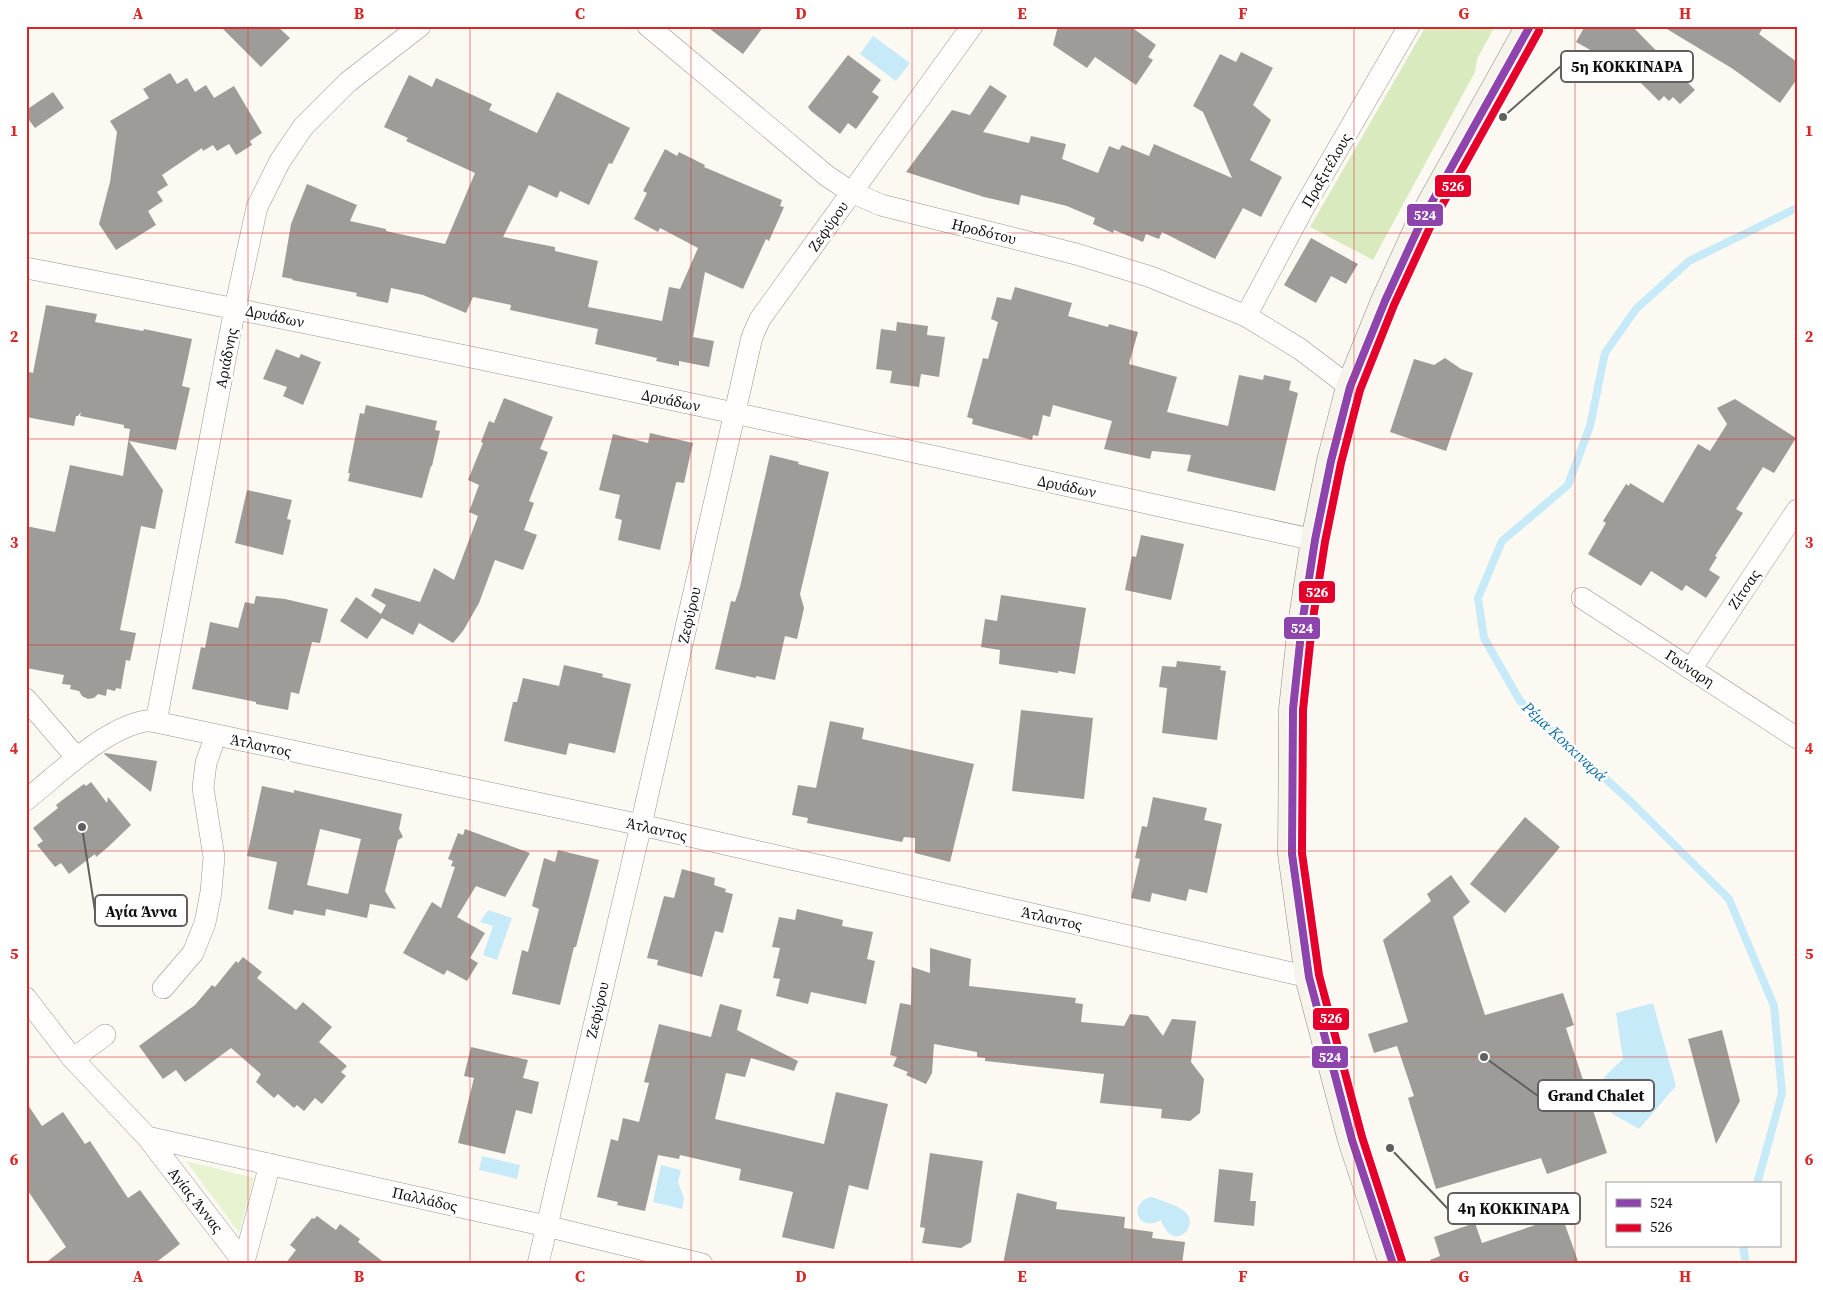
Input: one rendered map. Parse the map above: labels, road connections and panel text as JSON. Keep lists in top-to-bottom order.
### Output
{
  "streets": {
    "street": [
      "Πραξιτέλους",
      "Ζεφύρου",
      "Ηροδότου",
      "Δρυάδων",
      "Αριάδνης",
      "Ζίτσας",
      "Γούναρη",
      "Άτλαντος",
      "Παλλάδος",
      "Αγίας Άννας"
    ]
  },
  "crossings": [
    ["Πραξιτέλους", "Ηροδότου"],
    ["Ζεφύρου", "Ηροδότου"],
    ["Ζεφύρου", "Δρυάδων"],
    ["Ζεφύρου", "Άτλαντος"],
    ["Ζεφύρου", "Παλλάδος"],
    ["Δρυάδων", "Αριάδνης"],
    ["Αριάδνης", "Άτλαντος"],
    ["Ζίτσας", "Γούναρη"],
    ["Παλλάδος", "Αγίας Άννας"]
  ],
  "water": ["Ρέμα Κοκκιναρά"],
  "places": [
    "5η ΚΟΚΚΙΝΑΡΑ",
    "Αγία Άννα",
    "Grand Chalet",
    "4η ΚΟΚΚΙΝΑΡΑ"
  ],
  "lines": ["transit line 524", "transit line 526"],
  "legend": ["524", "526"],
  "grid": {
    "columns": [
      "A",
      "B",
      "C",
      "D",
      "E",
      "F",
      "G",
      "H"
    ],
    "rows": [
      "1",
      "2",
      "3",
      "4",
      "5",
      "6"
    ]
  }
}
